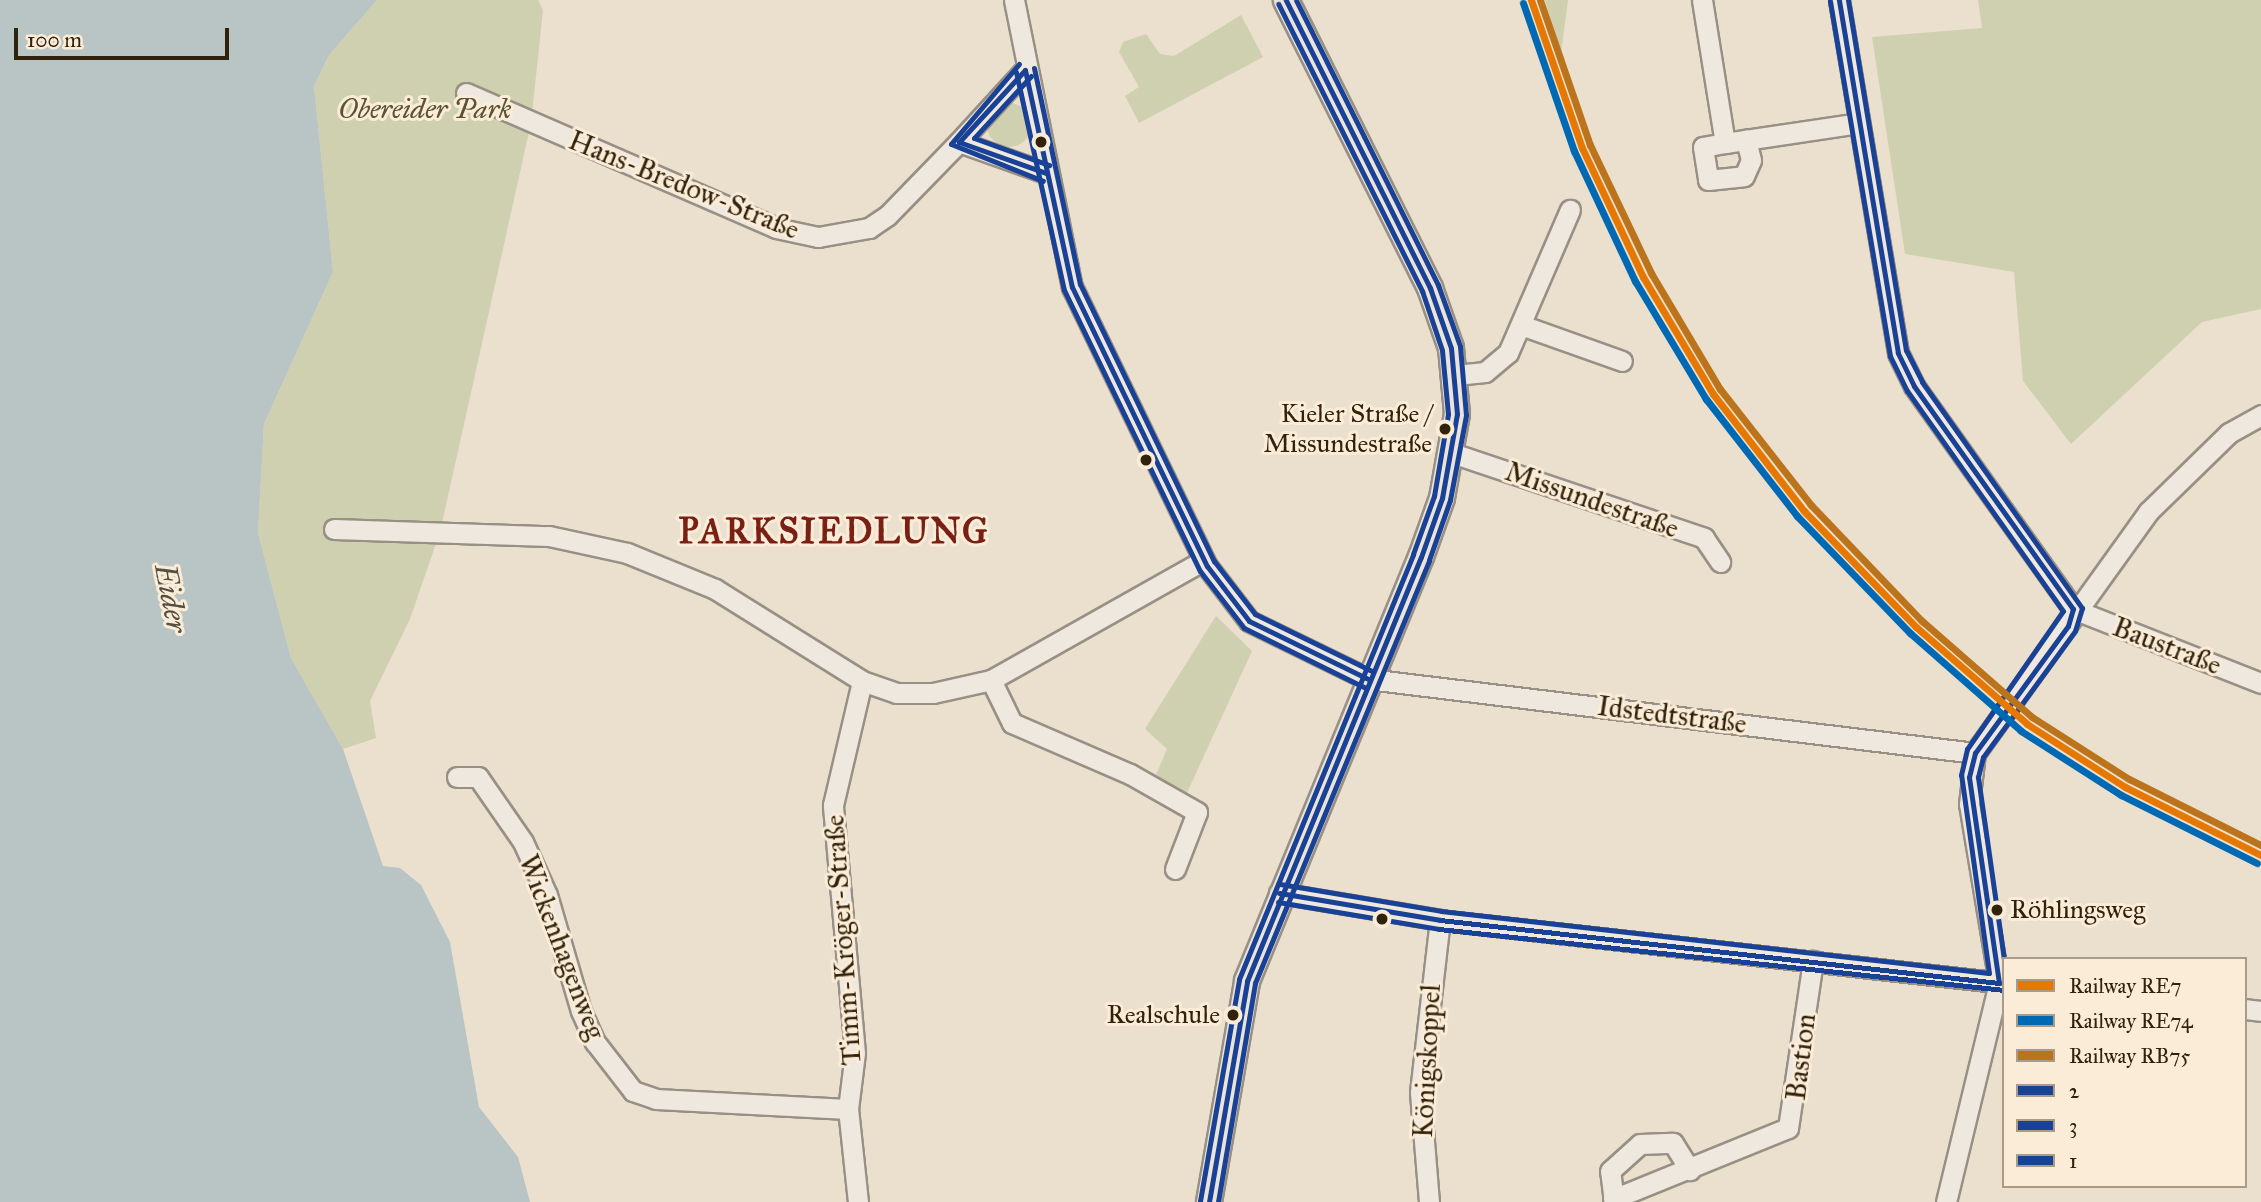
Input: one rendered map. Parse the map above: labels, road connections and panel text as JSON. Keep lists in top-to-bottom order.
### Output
{
  "streets": {
    "street": [
      "Hans-Bredow-Straße",
      "Missundestraße",
      "Baustraße",
      "Idstedtstraße",
      "Timm-Kröger-Straße",
      "Wickenhagenweg",
      "Bastion",
      "Königskoppel"
    ]
  },
  "crossings": [
    ["Hans-Bredow-Straße", "Idstedtstraße"],
    ["Timm-Kröger-Straße", "Wickenhagenweg"]
  ],
  "districts": ["PARKSIEDLUNG"],
  "water": ["Eider"],
  "parks": ["Obereider Park"],
  "places": ["Kieler Straße / Missundestraße", "Röhlingsweg", "Realschule"],
  "lines": [
    "rail line RE7",
    "rail line RB75",
    "transit line 2",
    "transit line 3",
    "transit line 1",
    "rail line RE74"
  ],
  "legend": [
    "Railway RE7",
    "Railway RE74",
    "Railway RB75",
    "2",
    "3",
    "1"
  ],
  "scale_bar": "100 m"
}
